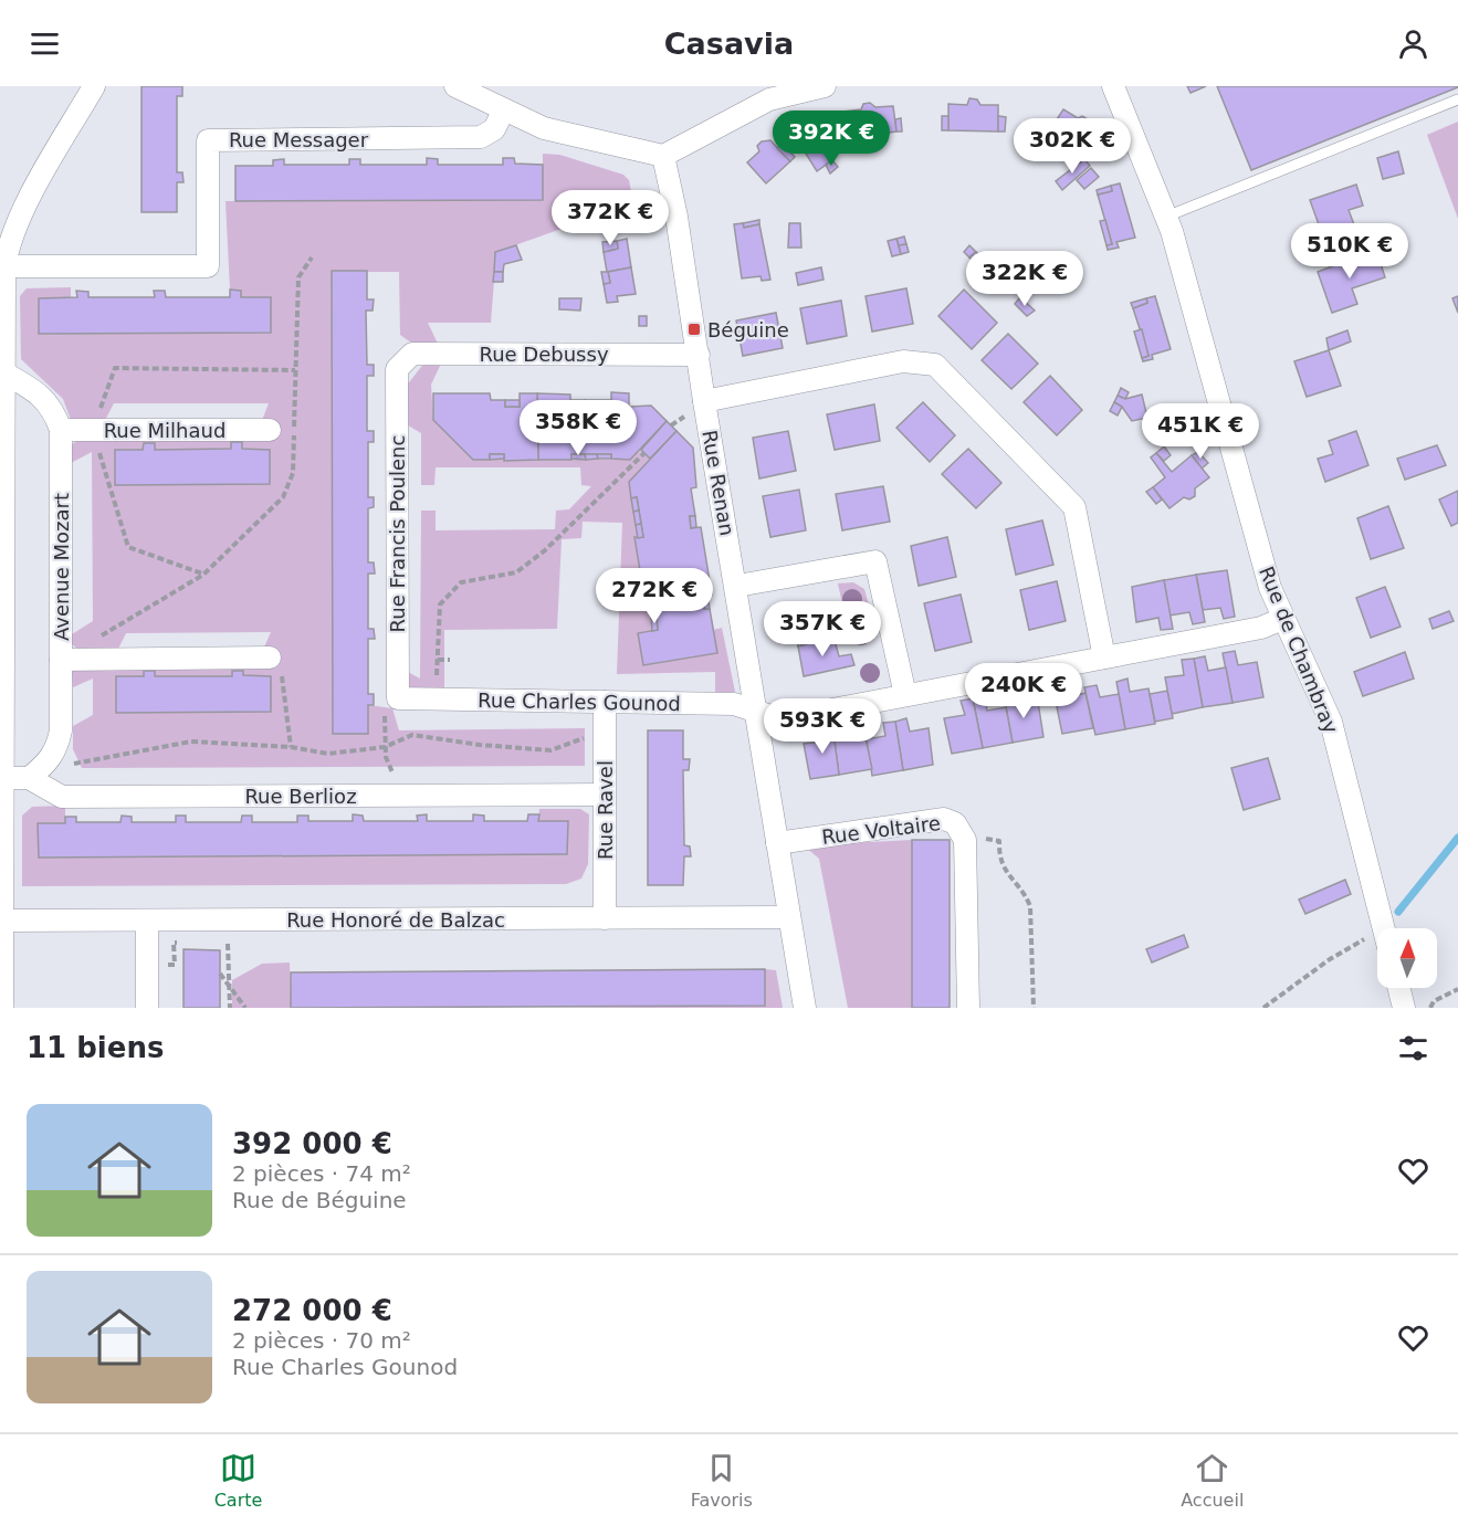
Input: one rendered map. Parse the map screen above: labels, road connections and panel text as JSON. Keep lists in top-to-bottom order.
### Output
{
  "streets": {
    "street": [
      "Rue Messager",
      "Rue Debussy",
      "Rue Milhaud",
      "Rue Renan",
      "Rue Francis Poulenc",
      "Avenue Mozart",
      "Rue de Chambray",
      "Rue Charles Gounod",
      "Rue Berlioz",
      "Rue Ravel",
      "Rue Voltaire",
      "Rue Honoré de Balzac"
    ]
  },
  "crossings": [
    ["Rue Debussy", "Rue Renan"],
    ["Rue Debussy", "Rue Francis Poulenc"],
    ["Rue Milhaud", "Avenue Mozart"],
    ["Rue Renan", "Rue Charles Gounod"],
    ["Rue Renan", "Rue Voltaire"],
    ["Rue Renan", "Rue Honoré de Balzac"],
    ["Rue Francis Poulenc", "Rue Charles Gounod"],
    ["Avenue Mozart", "Rue Berlioz"],
    ["Rue de Chambray", "Rue Charles Gounod"],
    ["Rue Charles Gounod", "Rue Ravel"],
    ["Rue Berlioz", "Rue Ravel"],
    ["Rue Ravel", "Rue Honoré de Balzac"]
  ],
  "places": {
    "transit": ["Béguine"]
  },
  "north": "top",
  "page": {
    "header": "Casavia",
    "price": [
      "392K €",
      "302K €",
      "372K €",
      "510K €",
      "322K €",
      "358K €",
      "451K €",
      "272K €",
      "357K €",
      "240K €",
      "593K €"
    ],
    "heading": "11 biens",
    "list": [
      {
        "name": "392 000 €",
        "note": "2 pièces · 74 m² · Rue de Béguine"
      },
      {
        "name": "272 000 €",
        "note": "2 pièces · 70 m² · Rue Charles Gounod"
      }
    ],
    "tabs": ["Carte", "Favoris", "Accueil"]
  }
}
